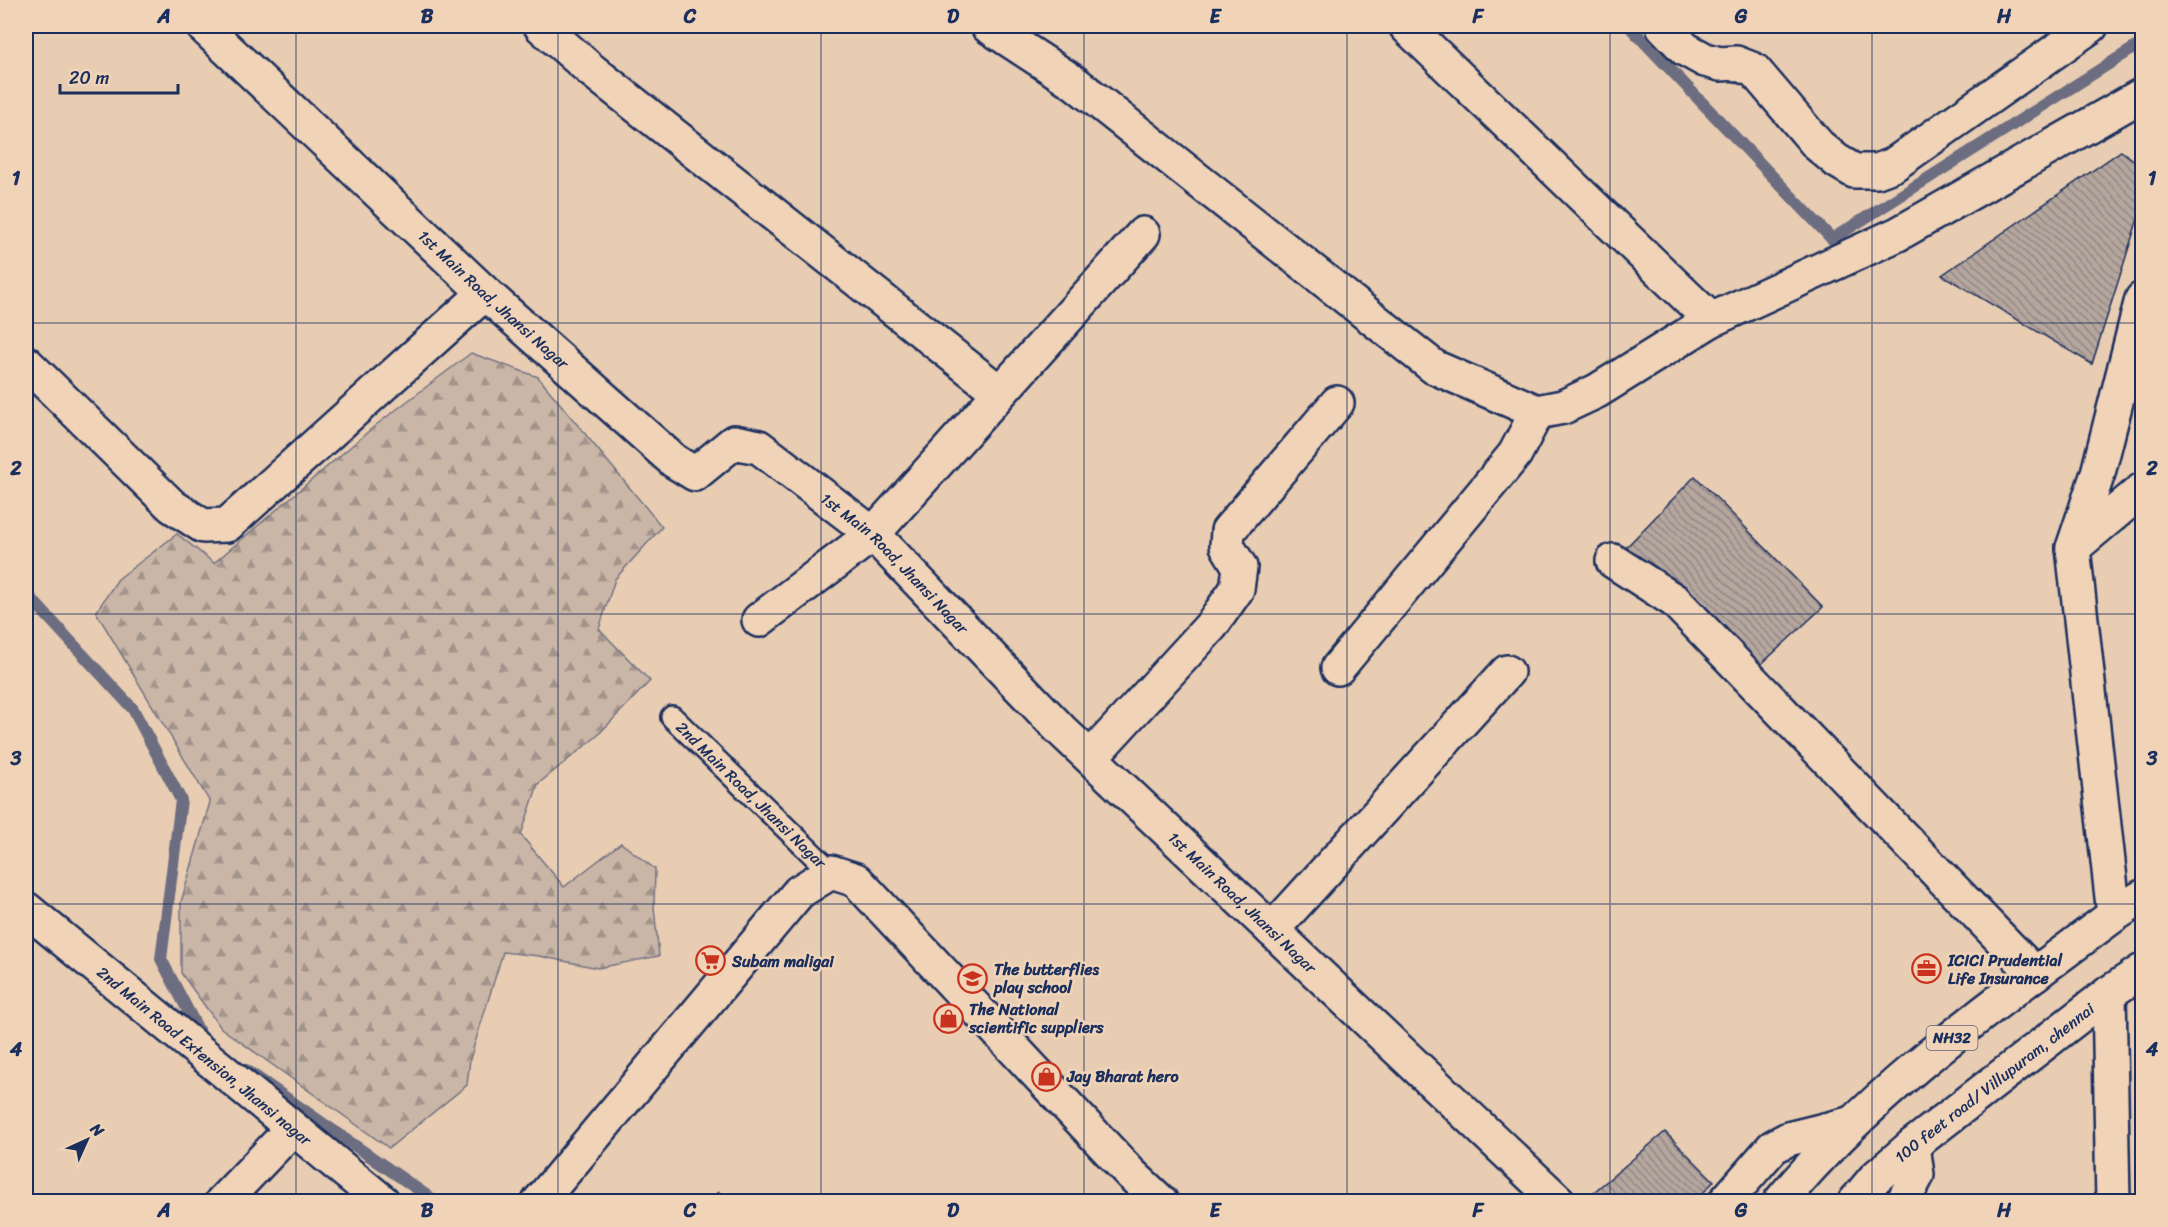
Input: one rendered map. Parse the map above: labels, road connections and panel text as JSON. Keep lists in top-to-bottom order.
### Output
{
  "streets": {
    "main road": [
      "1st Main Road, Jhansi Nagar",
      "2nd Main Road, Jhansi Nagar",
      "NH32",
      "2nd Main Road Extension, Jhansi nagar",
      "100 feet road/ Villupuram, chennai"
    ]
  },
  "places": {
    "supermarket": ["Subam maligai"],
    "office": ["ICICI Prudential Life Insurance"],
    "school or university": ["The butterflies play school"],
    "shop": ["The National scientific suppliers", "Jay Bharat hero"]
  },
  "scale_bar": "20 m",
  "north": "top right",
  "grid": {
    "columns": [
      "A",
      "B",
      "C",
      "D",
      "E",
      "F",
      "G",
      "H"
    ],
    "rows": [
      "1",
      "2",
      "3",
      "4"
    ]
  }
}
